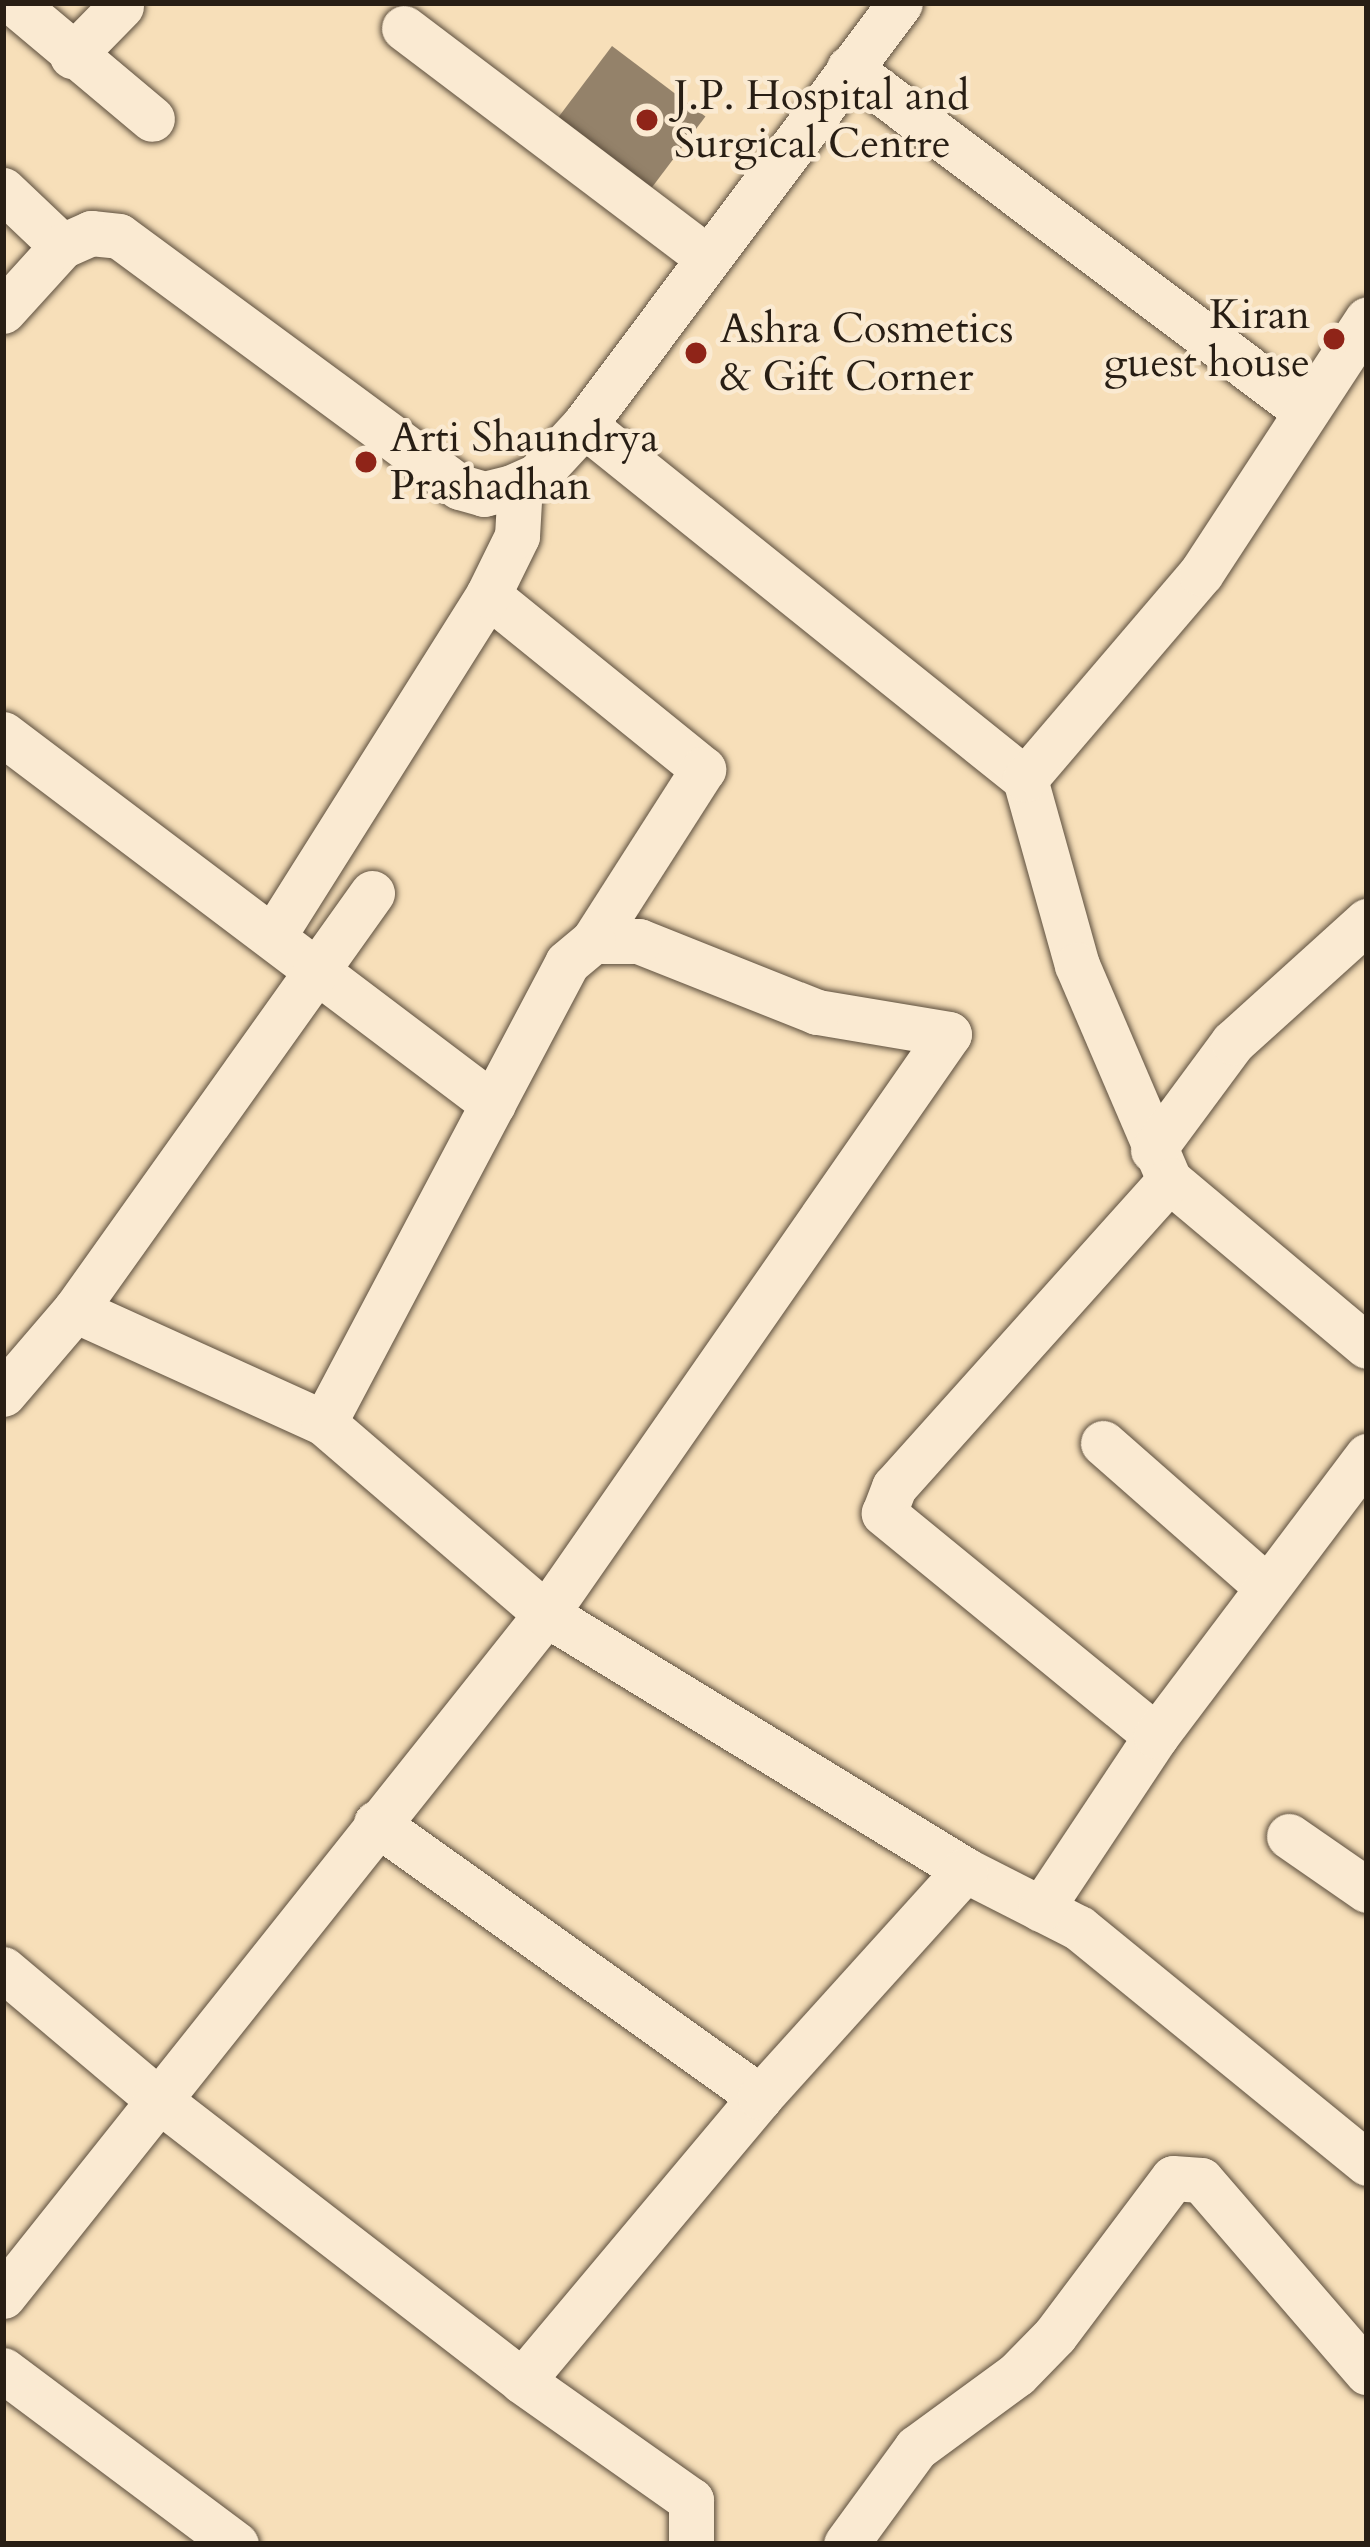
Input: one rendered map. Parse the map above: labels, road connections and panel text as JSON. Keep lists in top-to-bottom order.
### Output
{
  "places": [
    "J.P. Hospital and Surgical Centre",
    "Kiran guest house",
    "Ashra Cosmetics & Gift Corner",
    "Arti Shaundrya Prashadhan"
  ]
}
